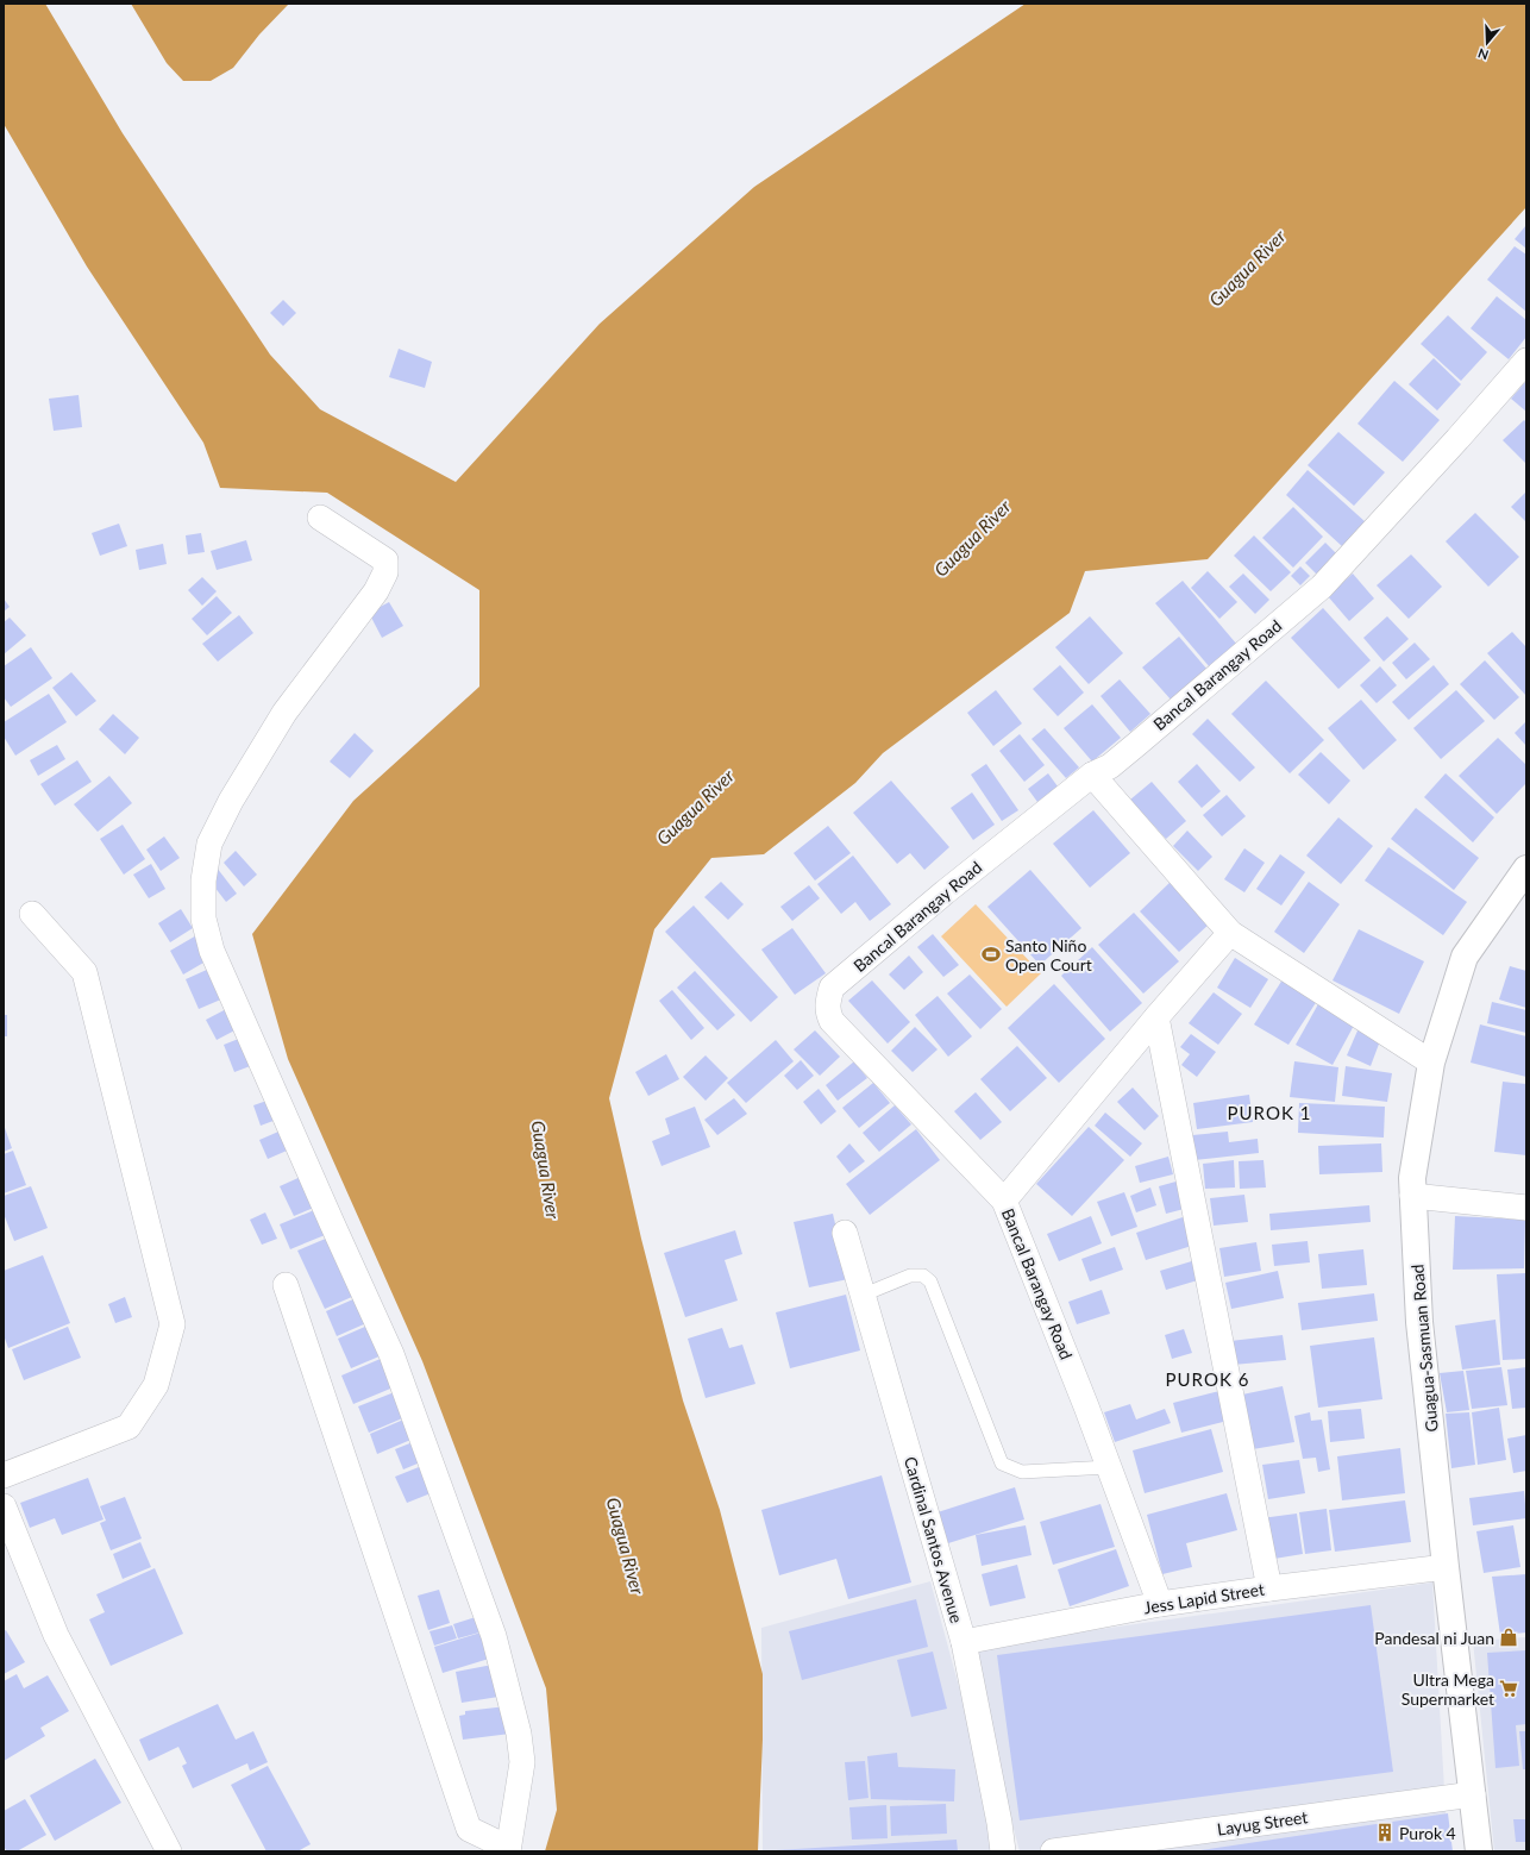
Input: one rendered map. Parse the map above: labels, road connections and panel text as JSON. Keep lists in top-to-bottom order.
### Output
{
  "streets": {
    "main road": ["Guagua-Sasmuan Road"],
    "street": [
      "Bancal Barangay Road",
      "Cardinal Santos Avenue",
      "Jess Lapid Street",
      "Layug Street"
    ]
  },
  "crossings": [
    ["Bancal Barangay Road", "Jess Lapid Street"],
    ["Guagua-Sasmuan Road", "Jess Lapid Street"],
    ["Guagua-Sasmuan Road", "Layug Street"],
    ["Cardinal Santos Avenue", "Jess Lapid Street"]
  ],
  "districts": ["PUROK 1", "PUROK 6"],
  "water": ["Guagua River"],
  "places": {
    "sports": ["Santo Niño Open Court"],
    "shop": ["Pandesal ni Juan"],
    "supermarket": ["Ultra Mega Supermarket"],
    "building": ["Purok 4"]
  },
  "north": "bottom"
}
